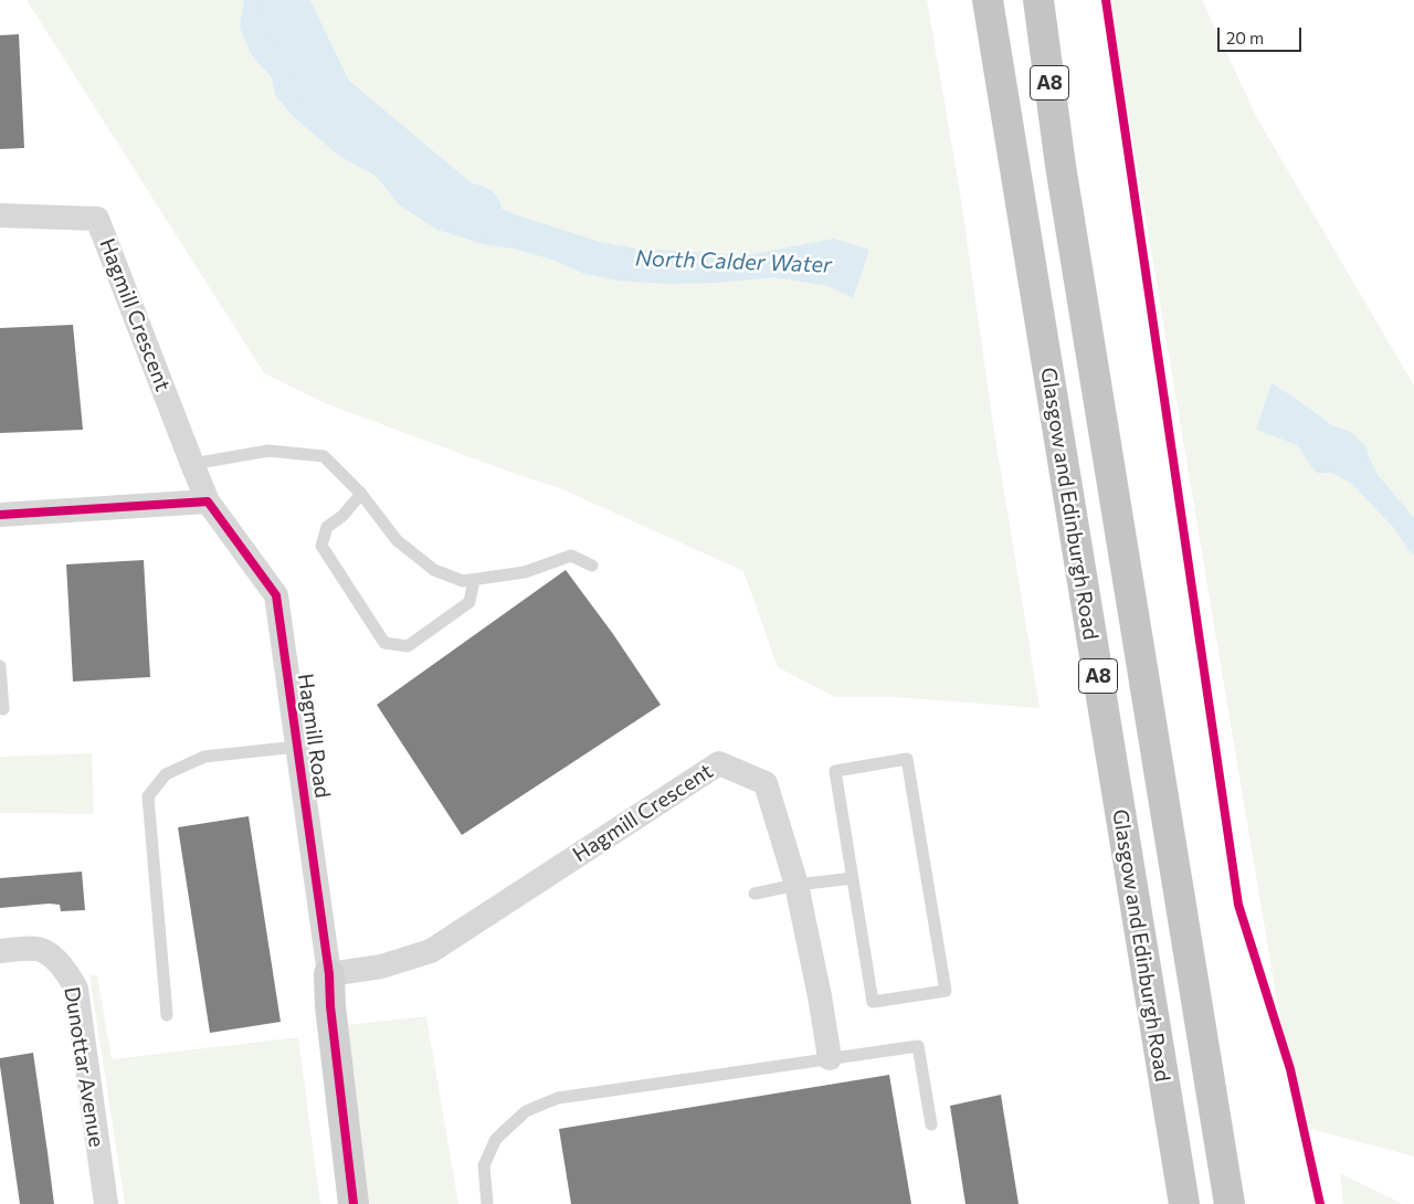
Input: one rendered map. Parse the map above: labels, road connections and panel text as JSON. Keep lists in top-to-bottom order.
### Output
{
  "streets": {
    "highway": ["A8", "Glasgow and Edinburgh Road"],
    "street": ["Hagmill Crescent", "Hagmill Road", "Dunottar Avenue"]
  },
  "crossings": [
    ["Hagmill Crescent", "Hagmill Road"]
  ],
  "water": ["North Calder Water"],
  "scale_bar": "20 m"
}
